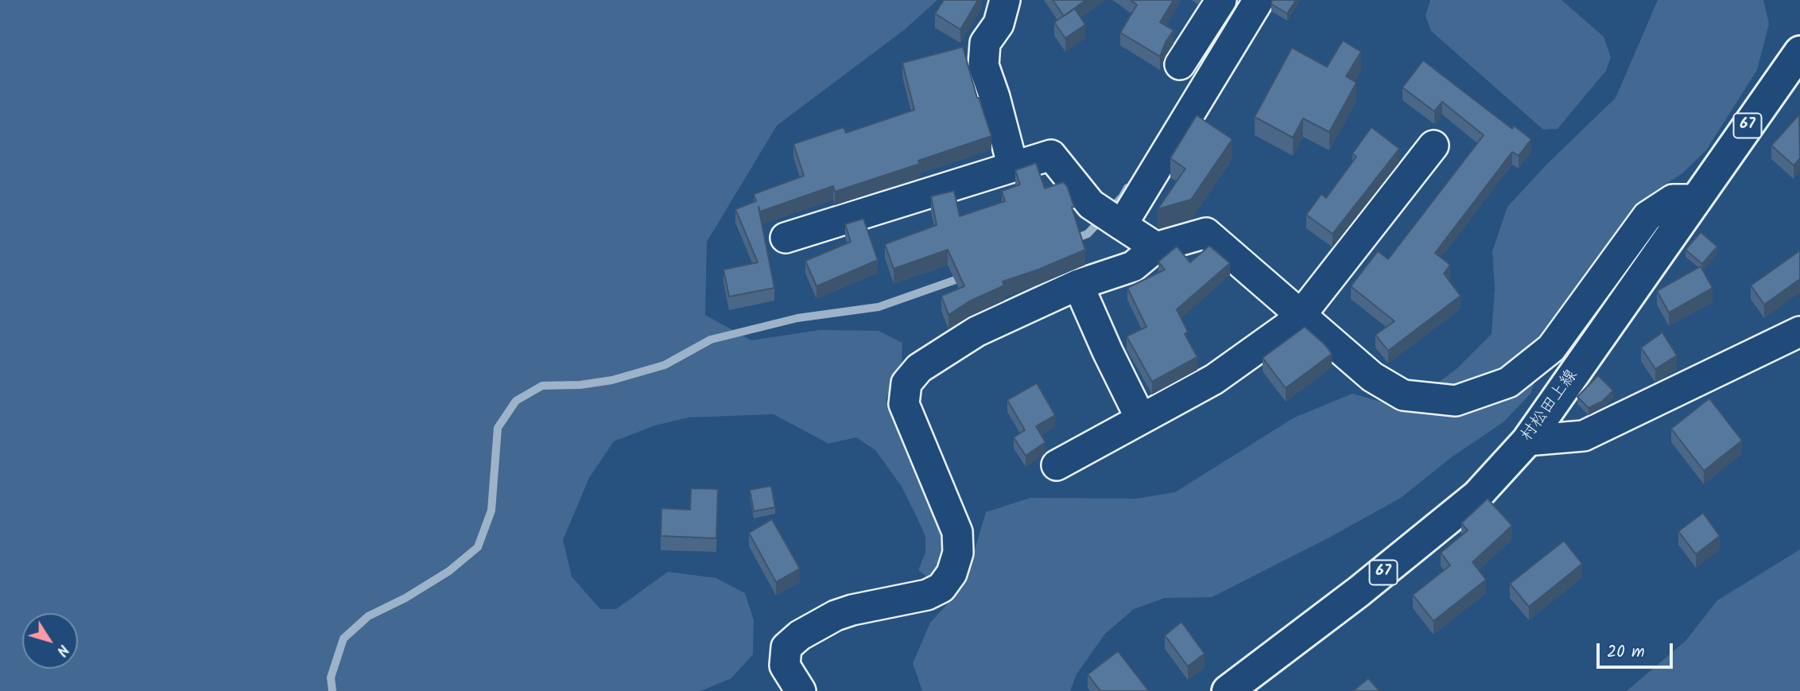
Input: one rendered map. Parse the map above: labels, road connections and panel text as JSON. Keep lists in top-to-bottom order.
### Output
{
  "streets": {
    "main road": ["67", "村松田上線"]
  },
  "scale_bar": "20 m",
  "north": "bottom right"
}
